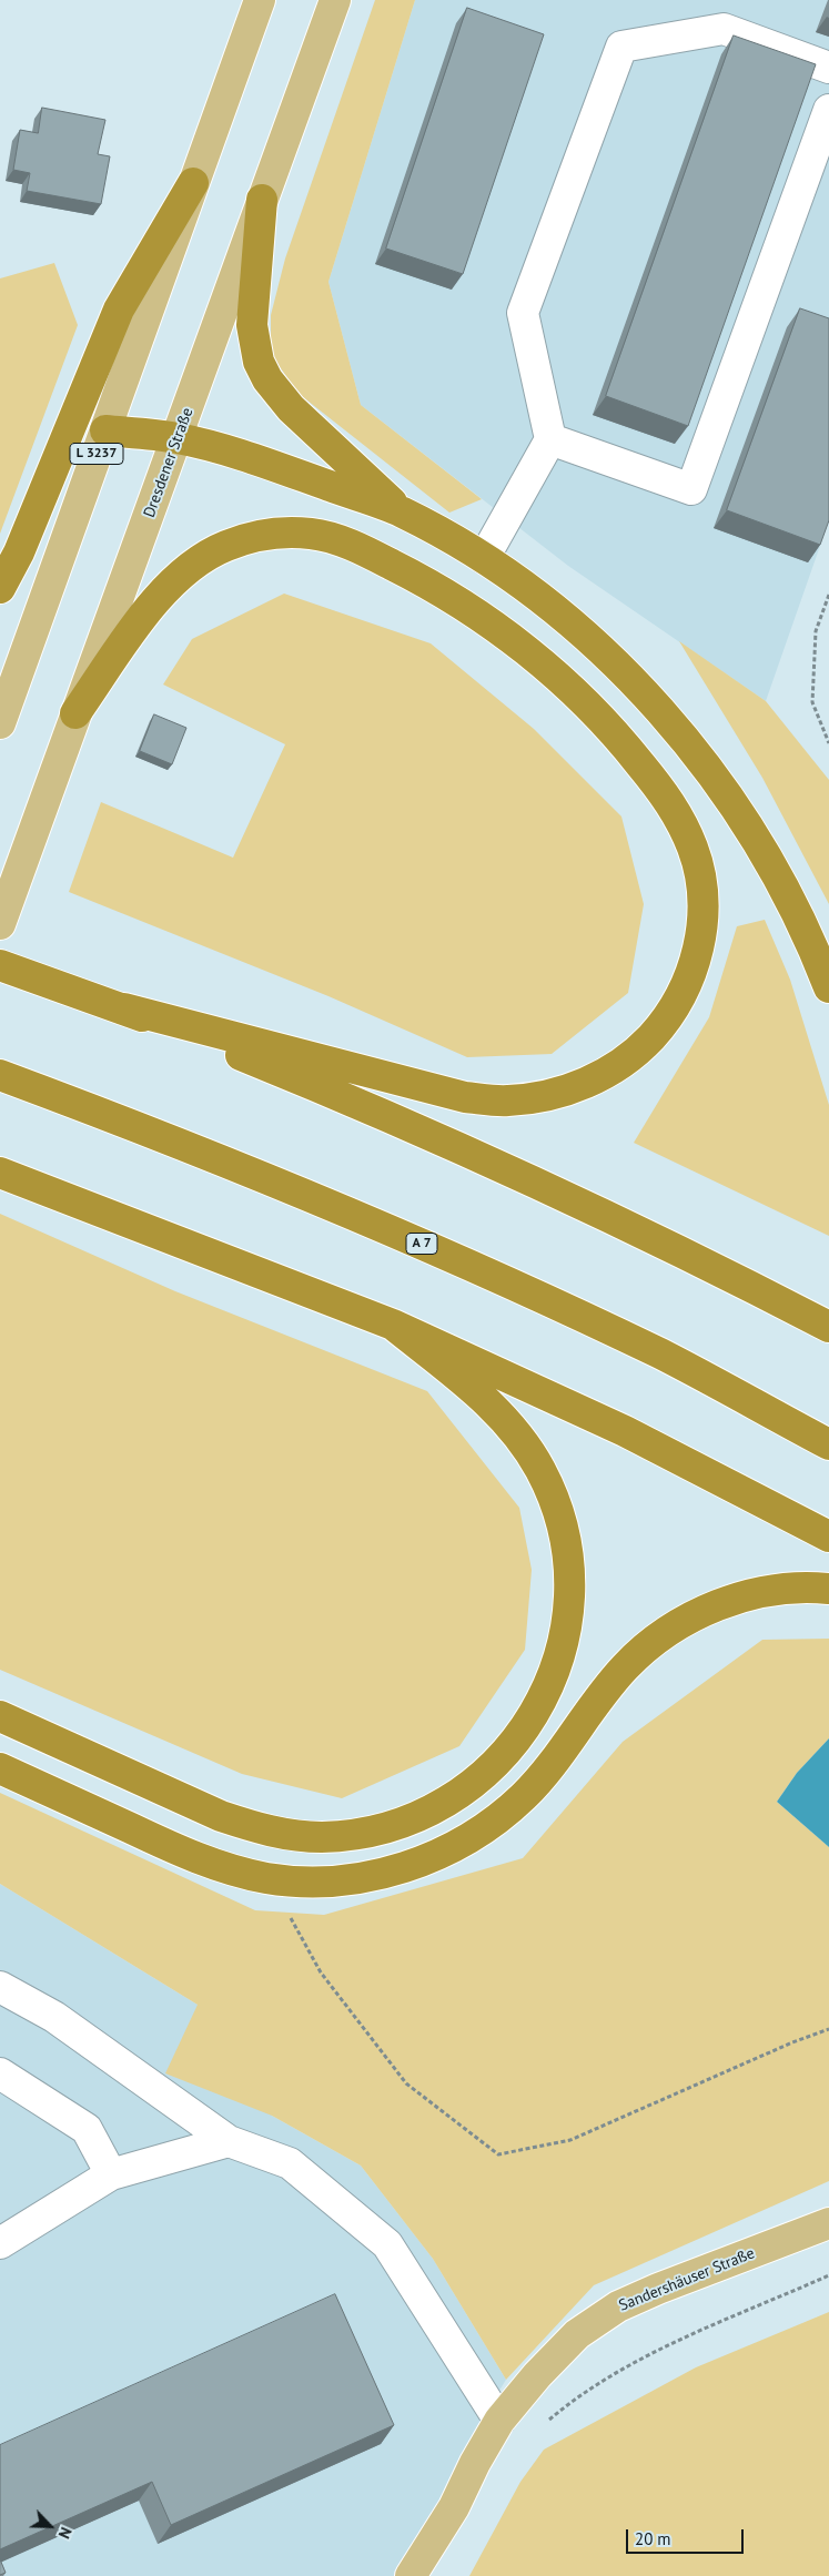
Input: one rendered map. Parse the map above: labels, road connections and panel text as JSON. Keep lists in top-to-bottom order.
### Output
{
  "streets": {
    "highway": ["A 7"],
    "main road": ["L 3237", "Dresdener Straße", "Sandershäuser Straße"]
  },
  "scale_bar": "20 m",
  "north": "bottom right"
}
